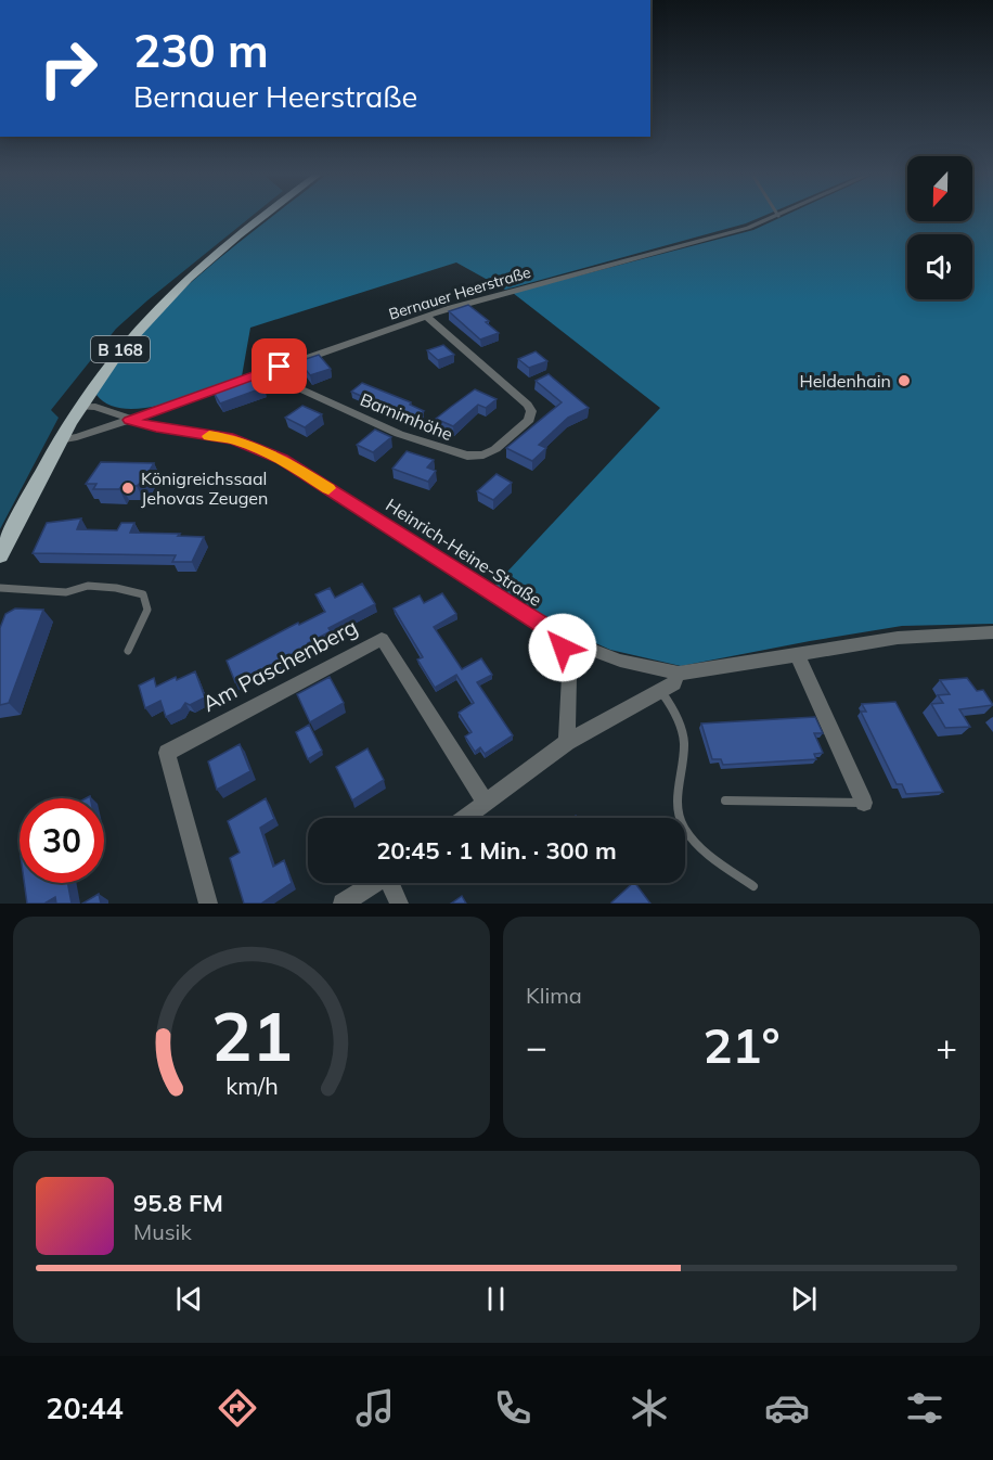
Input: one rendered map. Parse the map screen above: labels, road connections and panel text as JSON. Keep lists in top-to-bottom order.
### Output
{
  "streets": {
    "main road": ["B 168"],
    "street": [
      "Bernauer Heerstraße",
      "Barnimhöhe",
      "Heinrich-Heine-Straße",
      "Am Paschenberg"
    ]
  },
  "crossings": [
    ["Bernauer Heerstraße", "B 168"],
    ["Bernauer Heerstraße", "Barnimhöhe"],
    ["Bernauer Heerstraße", "Heinrich-Heine-Straße"],
    ["B 168", "Heinrich-Heine-Straße"]
  ],
  "places": ["Heldenhain", "Königreichssaal Jehovas Zeugen"],
  "north": "bottom",
  "page": {
    "turn": ["230 m", "Bernauer Heerstraße"],
    "limit": "30",
    "trip": "20:45 · 1 Min. · 300 m",
    "tile": "Klima",
    "heat": ["−", "21°", "+"],
    "song": ["95.8 FM", "Musik"],
    "tabs": "20:44",
    "gauge": ["21", "km/h"]
  }
}
